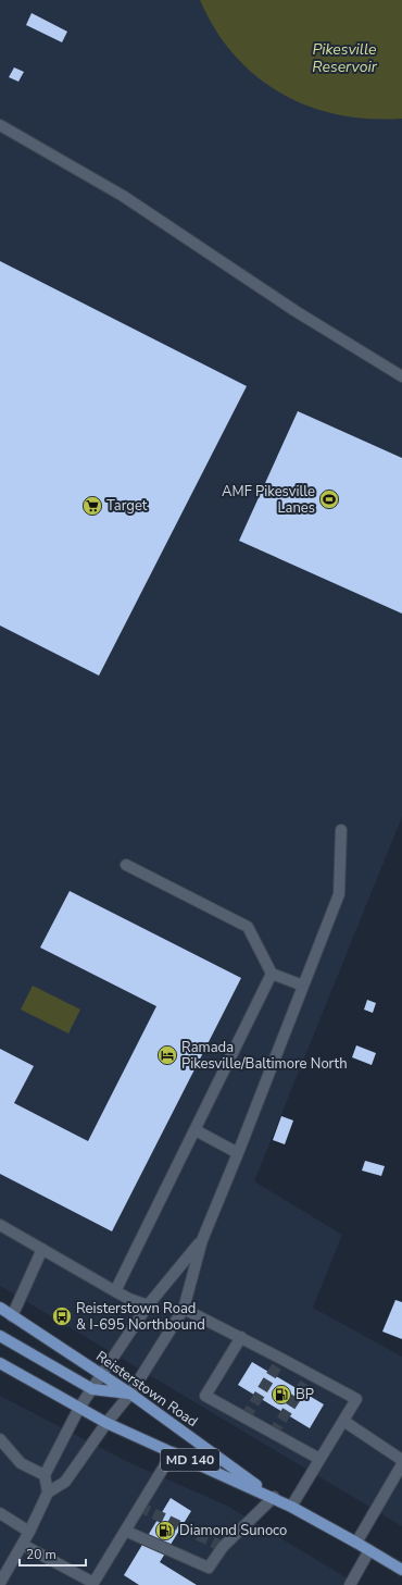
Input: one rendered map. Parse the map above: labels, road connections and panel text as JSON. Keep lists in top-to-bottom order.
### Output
{
  "streets": {
    "main road": ["Reisterstown Road", "MD 140"]
  },
  "water": ["Pikesville Reservoir"],
  "places": {
    "sports": ["AMF Pikesville Lanes"],
    "supermarket": ["Target"],
    "hotel": ["Ramada Pikesville/Baltimore North"],
    "bus stop": ["Reisterstown Road & I-695 Northbound"],
    "fuel station": ["BP", "Diamond Sunoco"]
  },
  "scale_bar": "20 m"
}
